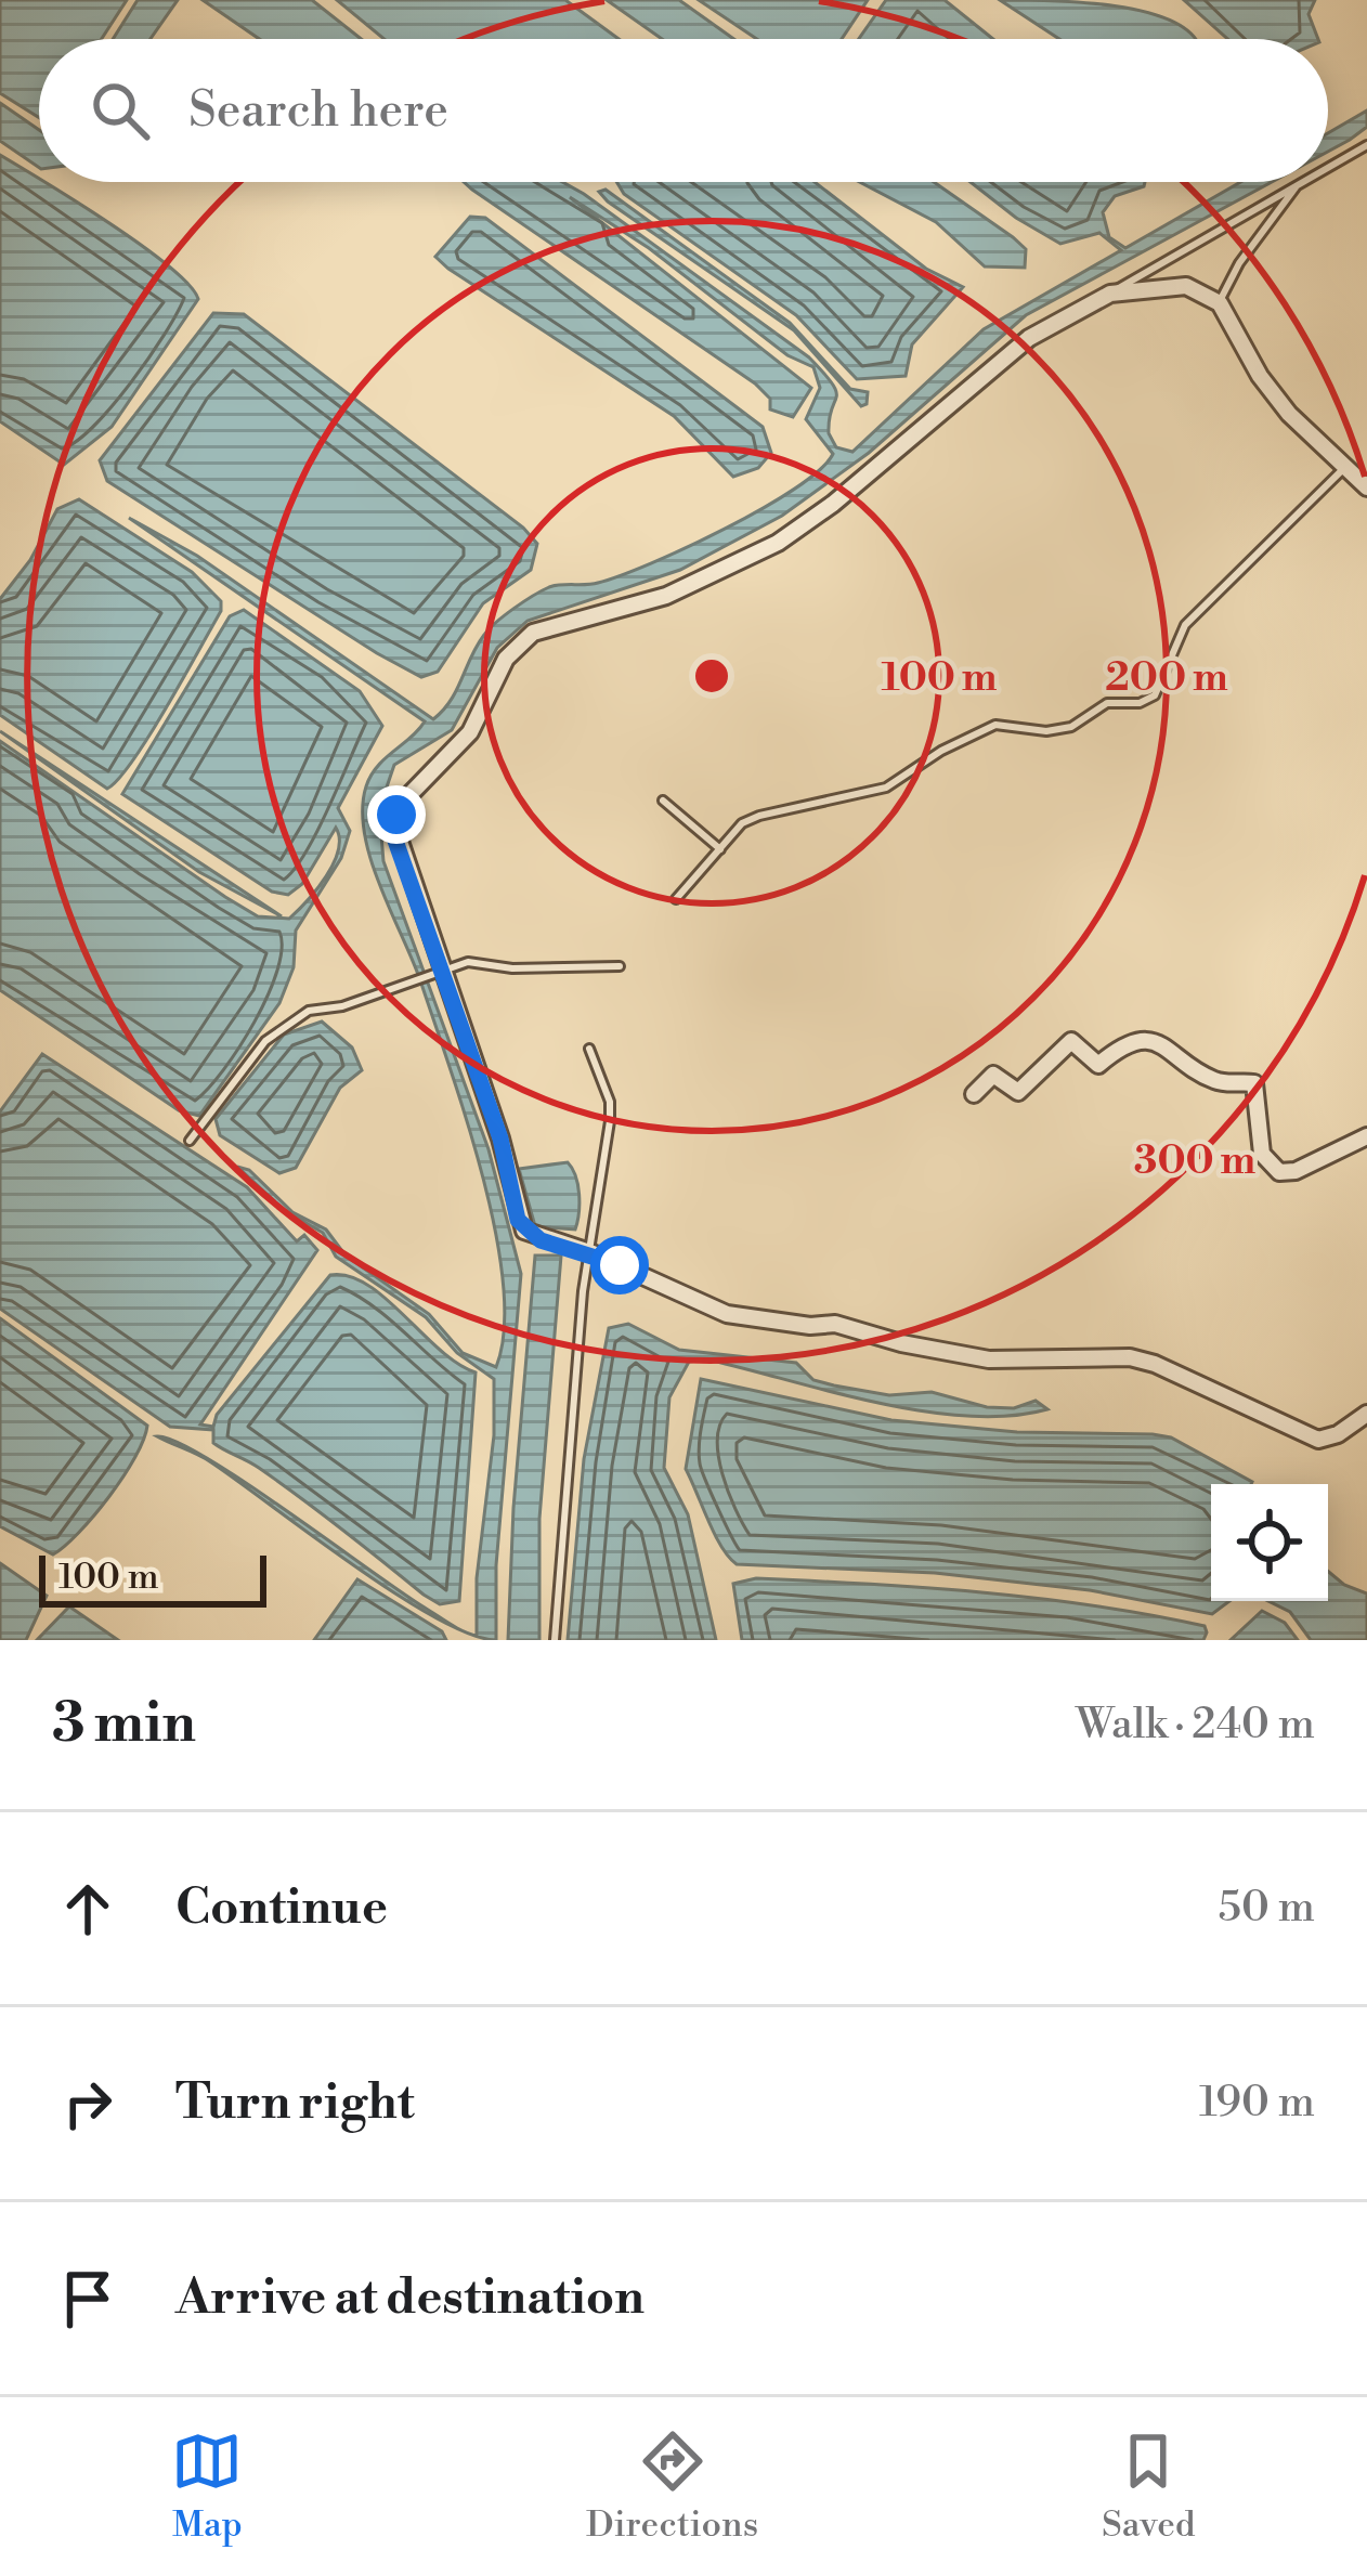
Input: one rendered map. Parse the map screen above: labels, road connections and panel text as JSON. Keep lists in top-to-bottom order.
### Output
{
  "scale_bar": "100 m",
  "page": {
    "search": "Search here",
    "scale": "100 m",
    "heading": ["3 min", "Walk · 240 m"],
    "list": [
      ["Continue", "50 m"],
      ["Turn right", "190 m"],
      "Arrive at destination"
    ],
    "nav": ["Map", "Directions", "Saved"]
  },
  "rings": ["100 m", "200 m", "300 m"]
}
